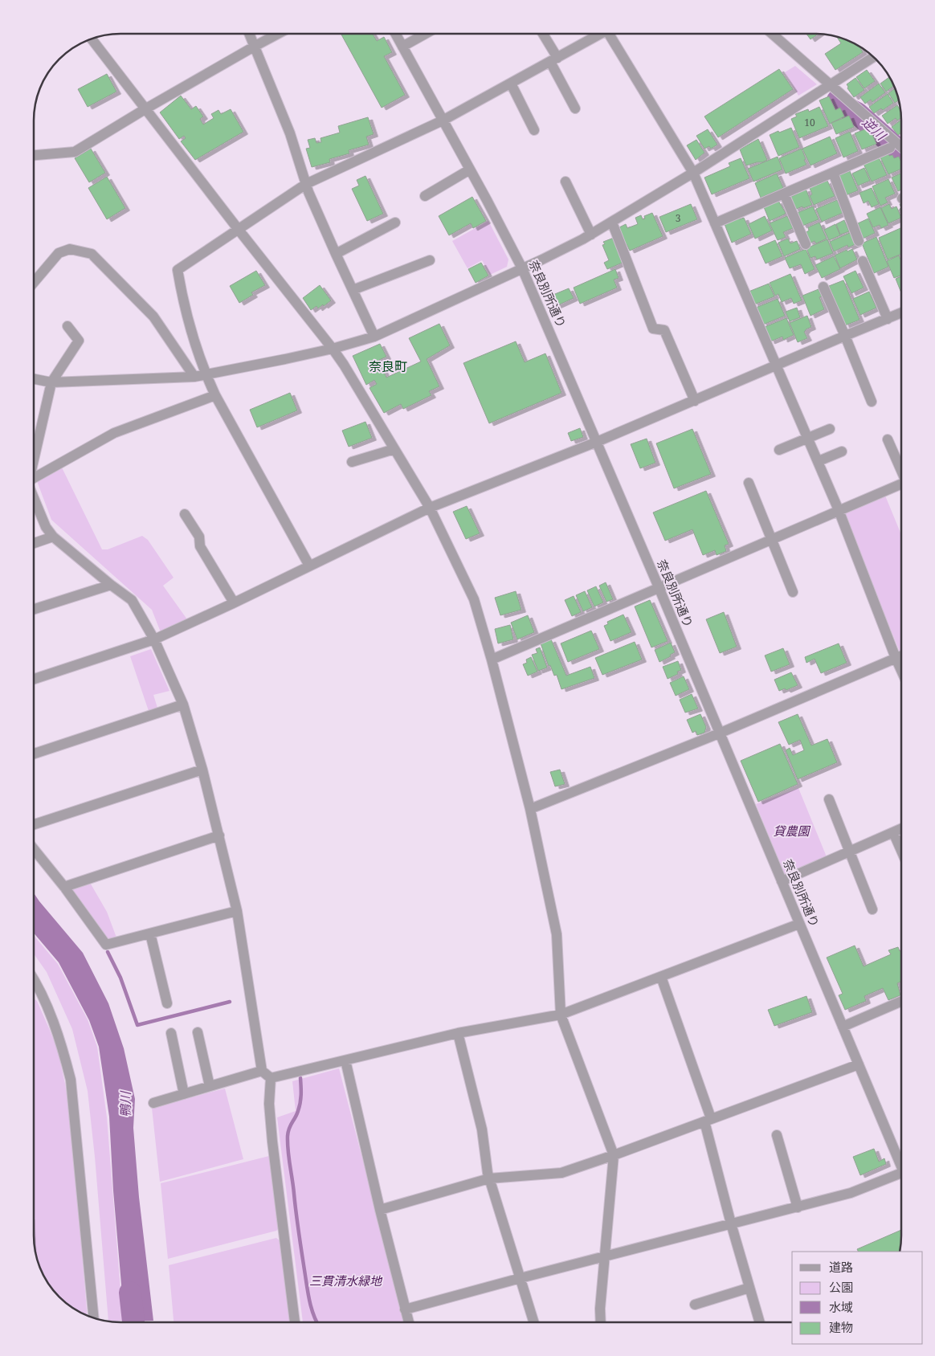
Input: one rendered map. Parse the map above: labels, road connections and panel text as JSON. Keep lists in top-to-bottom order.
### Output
{
  "streets": {
    "street": ["奈良別所通り"]
  },
  "districts": ["奈良町"],
  "water": ["逆川", "鴨川"],
  "parks": ["貸農園", "三貫清水緑地"],
  "house_numbers": ["10", "3"],
  "legend": [
    "道路",
    "公園",
    "水域",
    "建物"
  ]
}
